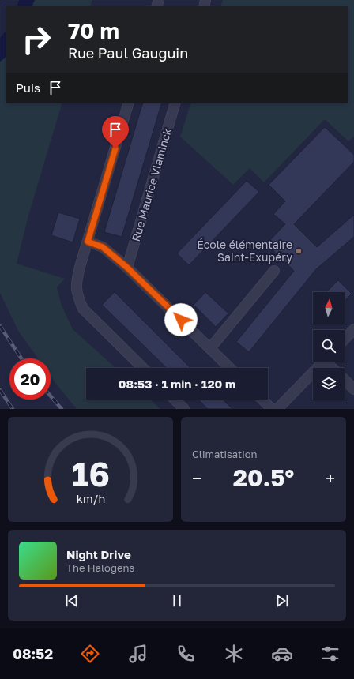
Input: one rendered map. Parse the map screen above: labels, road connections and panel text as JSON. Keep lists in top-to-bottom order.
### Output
{
  "streets": {
    "street": ["Rue Maurice Vlaminck"]
  },
  "places": ["École élémentaire Saint-Exupéry"],
  "north": "top",
  "page": {
    "turn": ["70 m", "Rue Paul Gauguin"],
    "then": "Puis",
    "limit": "20",
    "trip": "08:53 · 1 min · 120 m",
    "tile": "Climatisation",
    "heat": ["−", "20.5°", "+"],
    "song": ["Night Drive", "The Halogens"],
    "tabs": "08:52",
    "gauge": ["16", "km/h"]
  }
}
